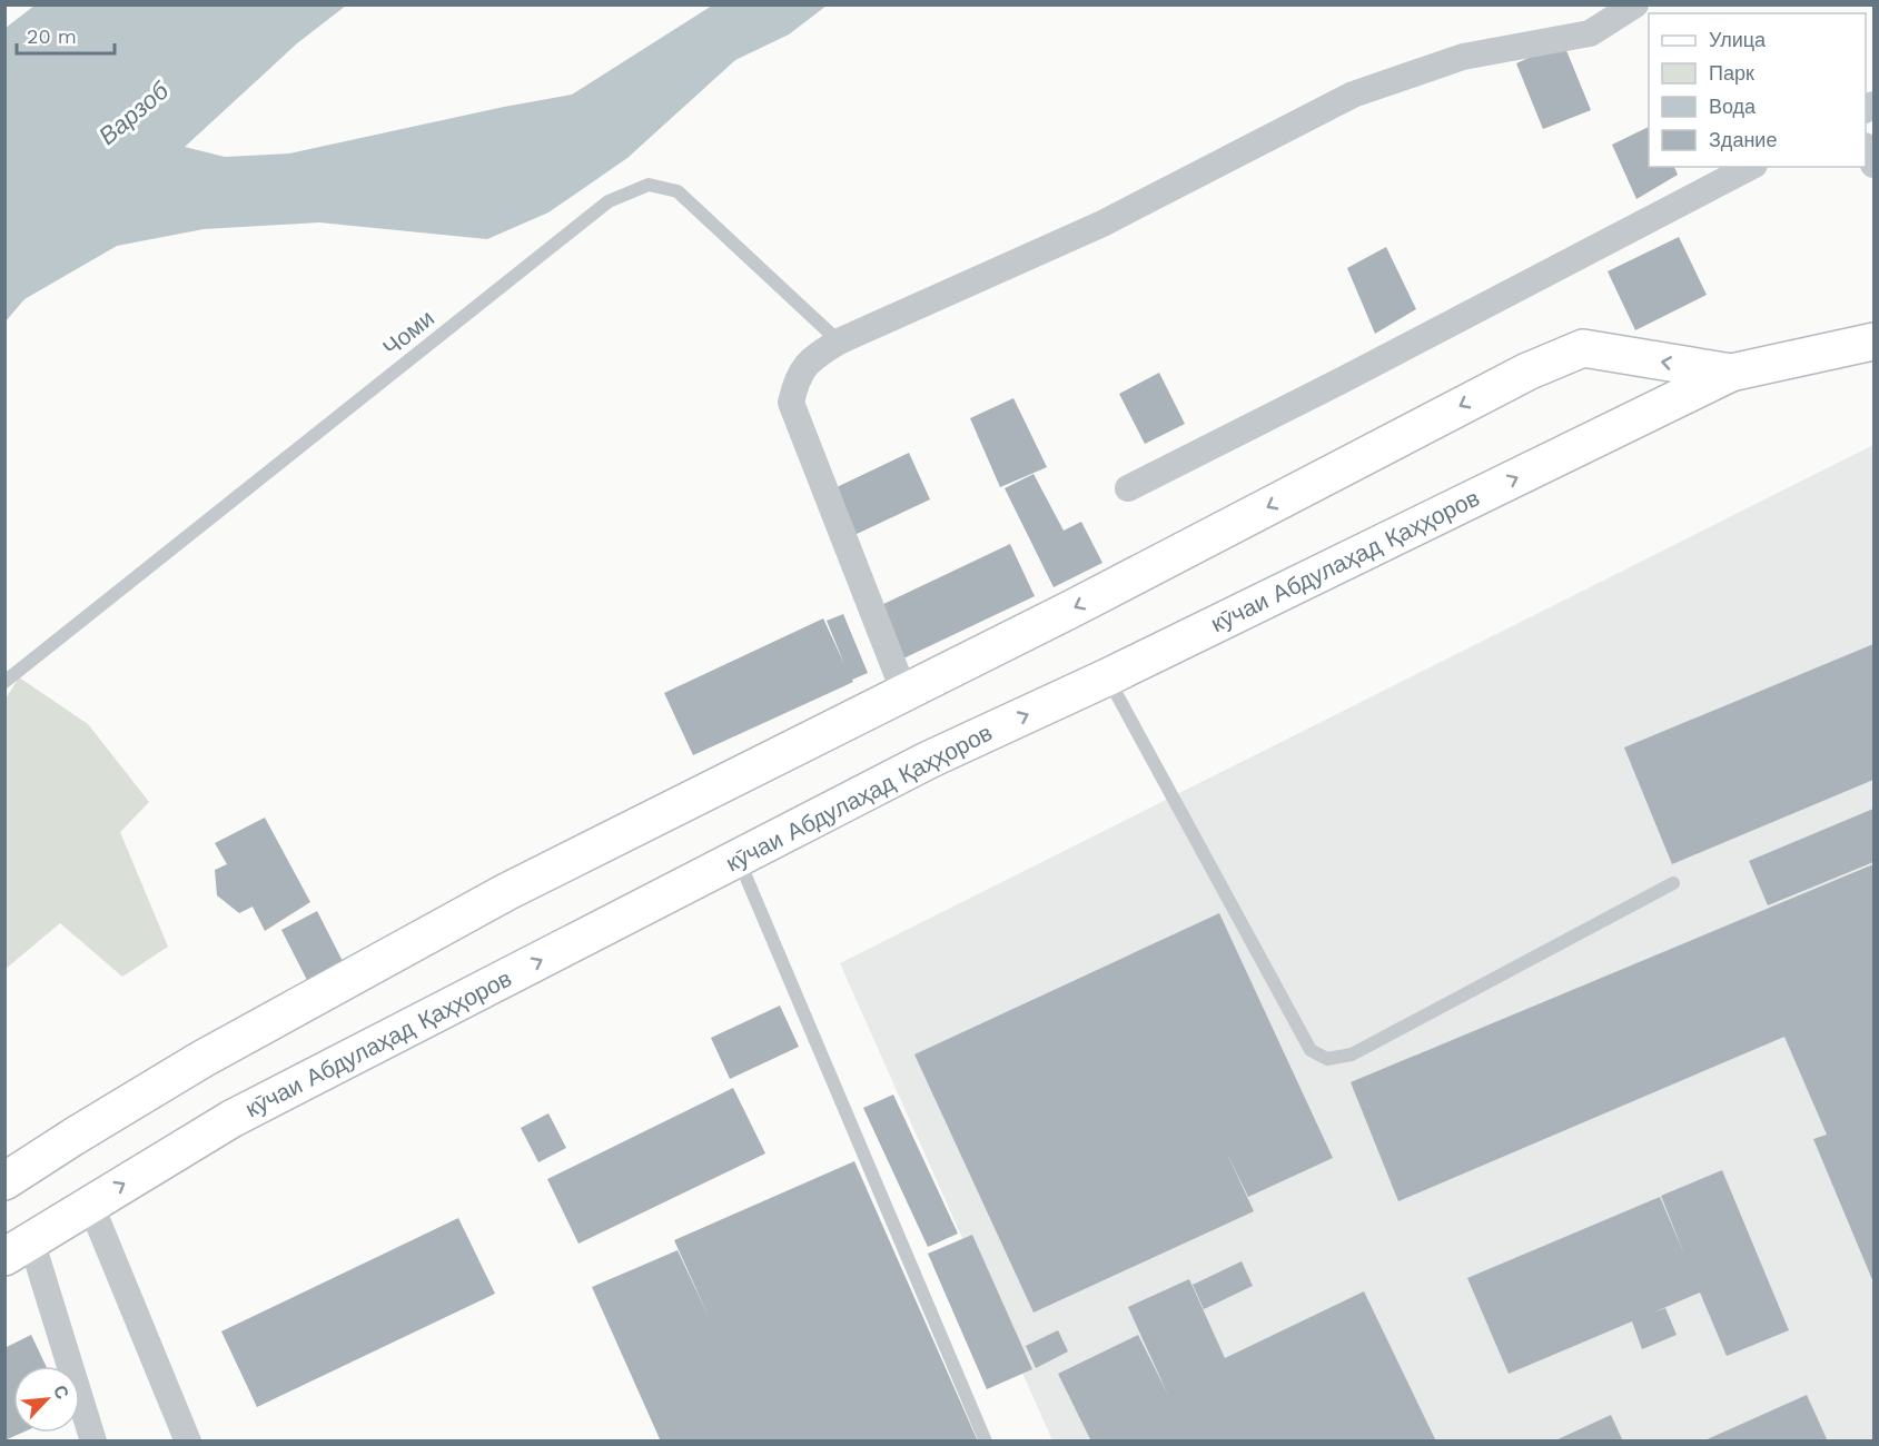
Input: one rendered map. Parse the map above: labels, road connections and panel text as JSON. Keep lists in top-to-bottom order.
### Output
{
  "streets": {
    "main road": ["кӯчаи Абдулаҳад Қаҳҳоров"],
    "lane": ["Чоми"]
  },
  "water": ["Варзоб"],
  "legend": [
    "Улица",
    "Парк",
    "Вода",
    "Здание"
  ],
  "scale_bar": "20 m",
  "north": "top right"
}
